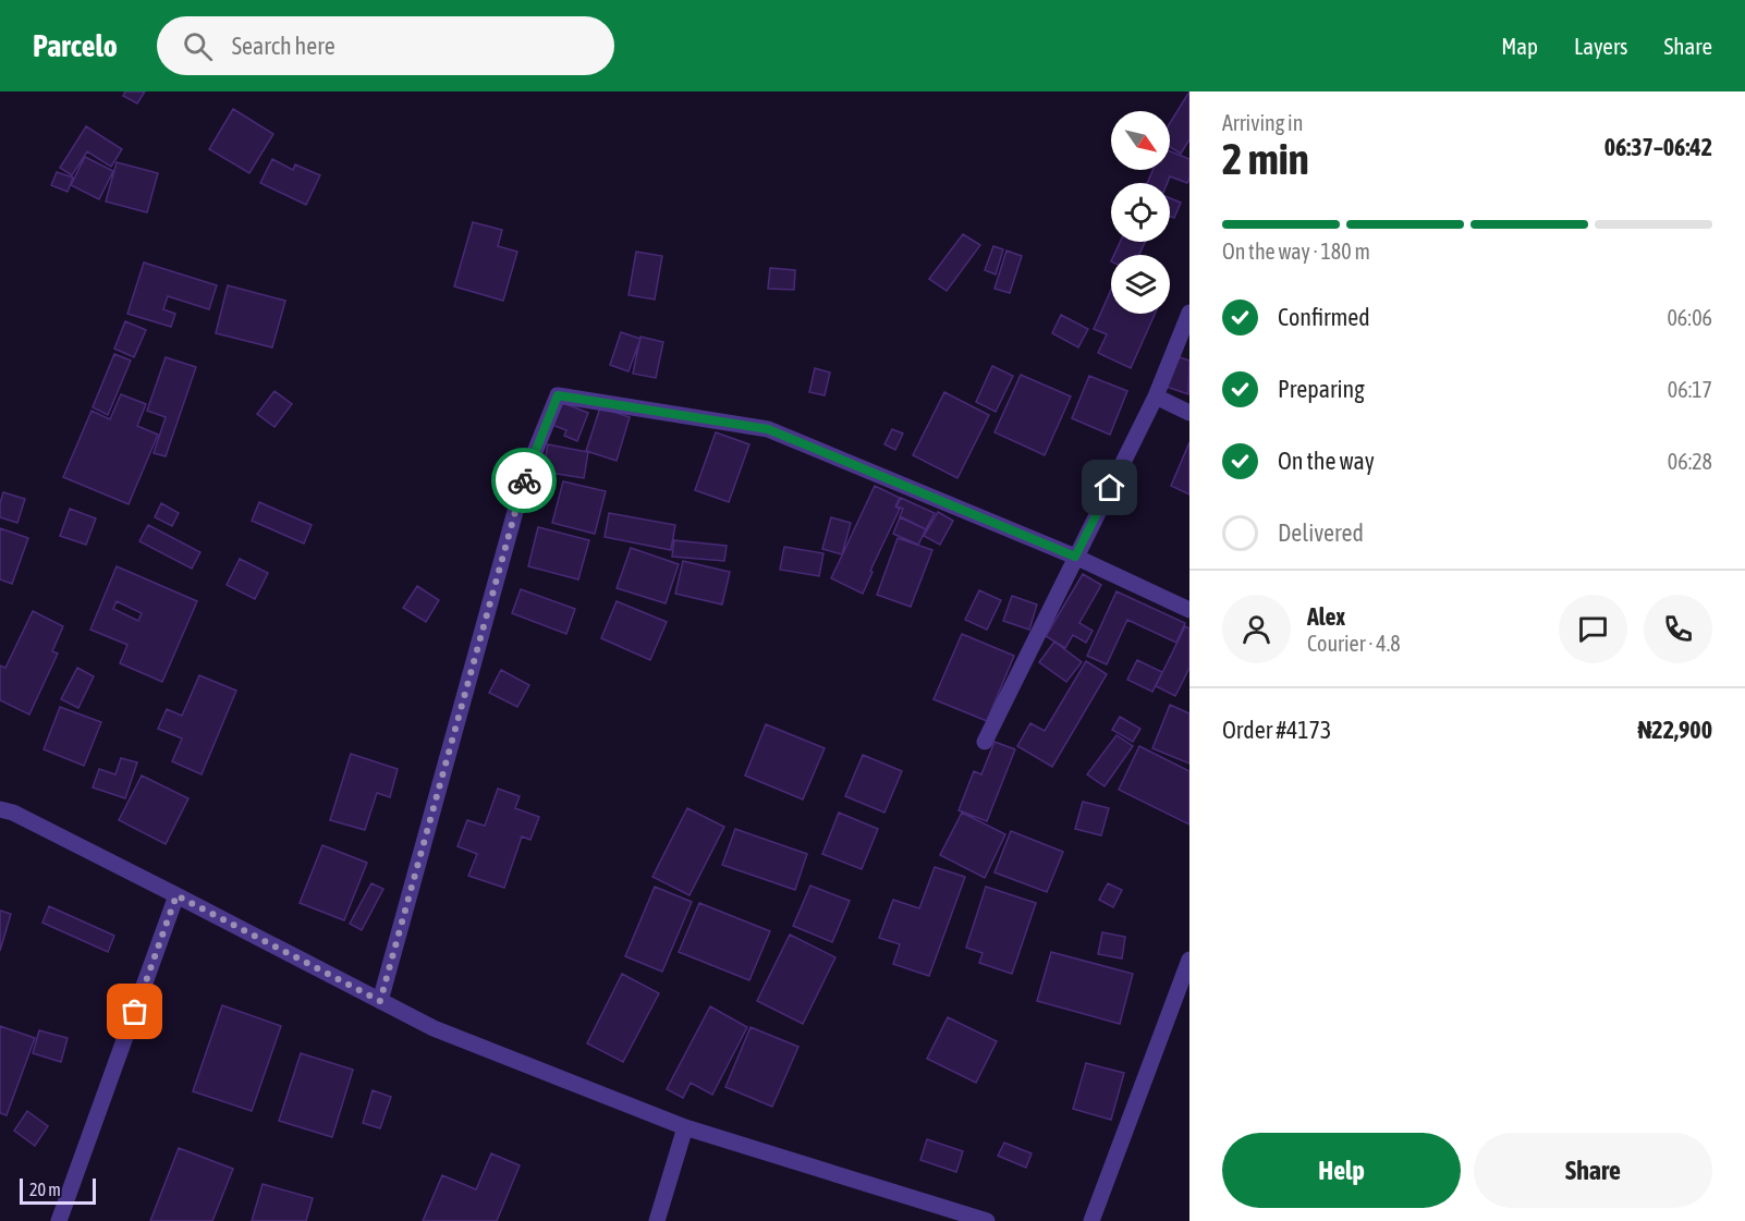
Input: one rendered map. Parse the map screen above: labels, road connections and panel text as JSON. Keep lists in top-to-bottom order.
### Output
{
  "scale_bar": "20 m",
  "north": "bottom right",
  "page": {
    "header": "Parcelo",
    "search": "Search here",
    "nav": ["Map", "Layers", "Share"],
    "heading": ["2 min", "Arriving in", "06:37–06:42"],
    "panel": [
      "Alex",
      "Courier · 4.8",
      "Order #4173",
      "₦22,900"
    ],
    "bar": "On the way · 180 m",
    "list": [
      ["Confirmed", "06:06"],
      ["Preparing", "06:17"],
      ["On the way", "06:28"],
      "Delivered"
    ],
    "buttons": ["Help", "Share"],
    "scale": "20 m"
  }
}
